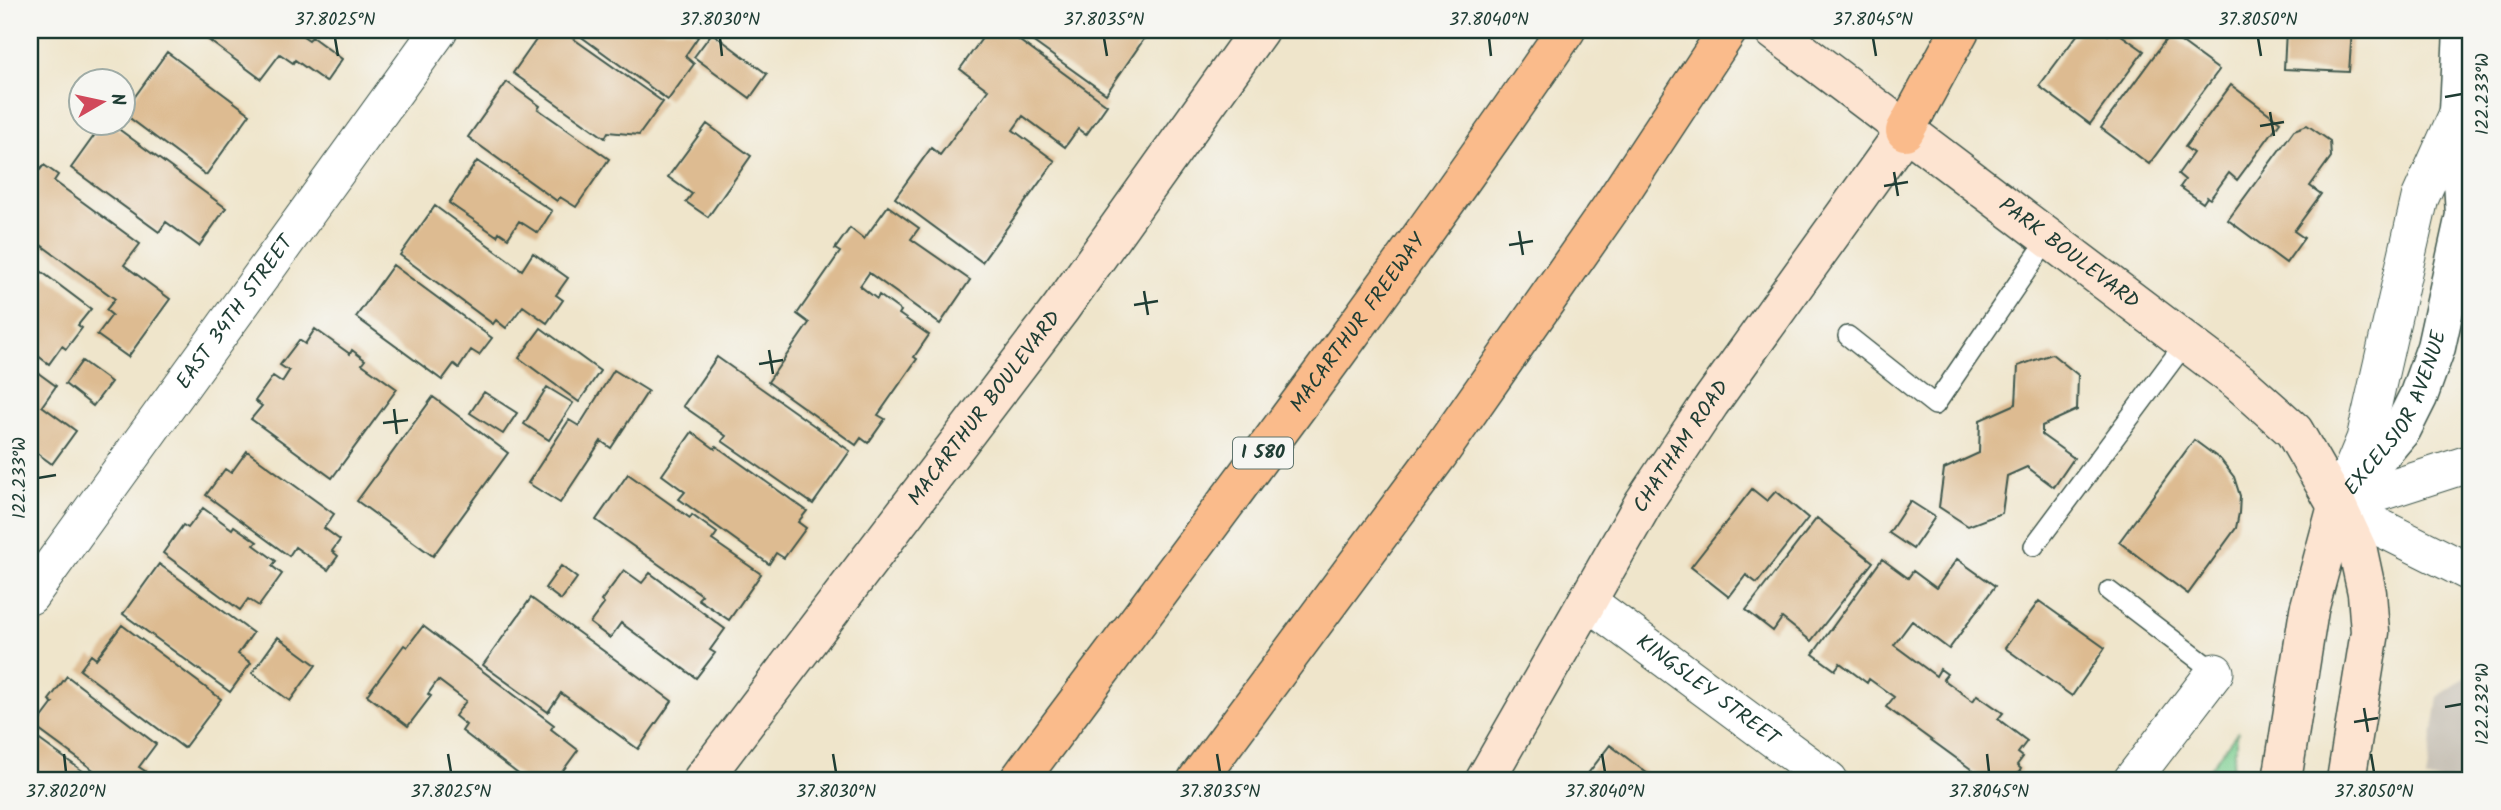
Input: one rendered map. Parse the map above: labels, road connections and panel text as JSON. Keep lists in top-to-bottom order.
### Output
{
  "streets": {
    "highway": ["MACARTHUR FREEWAY", "I 580"],
    "main road": ["PARK BOULEVARD", "MACARTHUR BOULEVARD", "CHATHAM ROAD"],
    "street": ["EAST 34TH STREET", "EXCELSIOR AVENUE", "KINGSLEY STREET"]
  },
  "crossings": [
    ["PARK BOULEVARD", "EXCELSIOR AVENUE"],
    ["PARK BOULEVARD", "CHATHAM ROAD"],
    ["CHATHAM ROAD", "KINGSLEY STREET"]
  ],
  "north": "right",
  "coordinates": [
    "37.8025°N",
    "37.8030°N",
    "37.8035°N",
    "37.8040°N",
    "37.8045°N",
    "37.8050°N",
    "122.233°W",
    "122.232°W",
    "37.8020°N"
  ]
}
